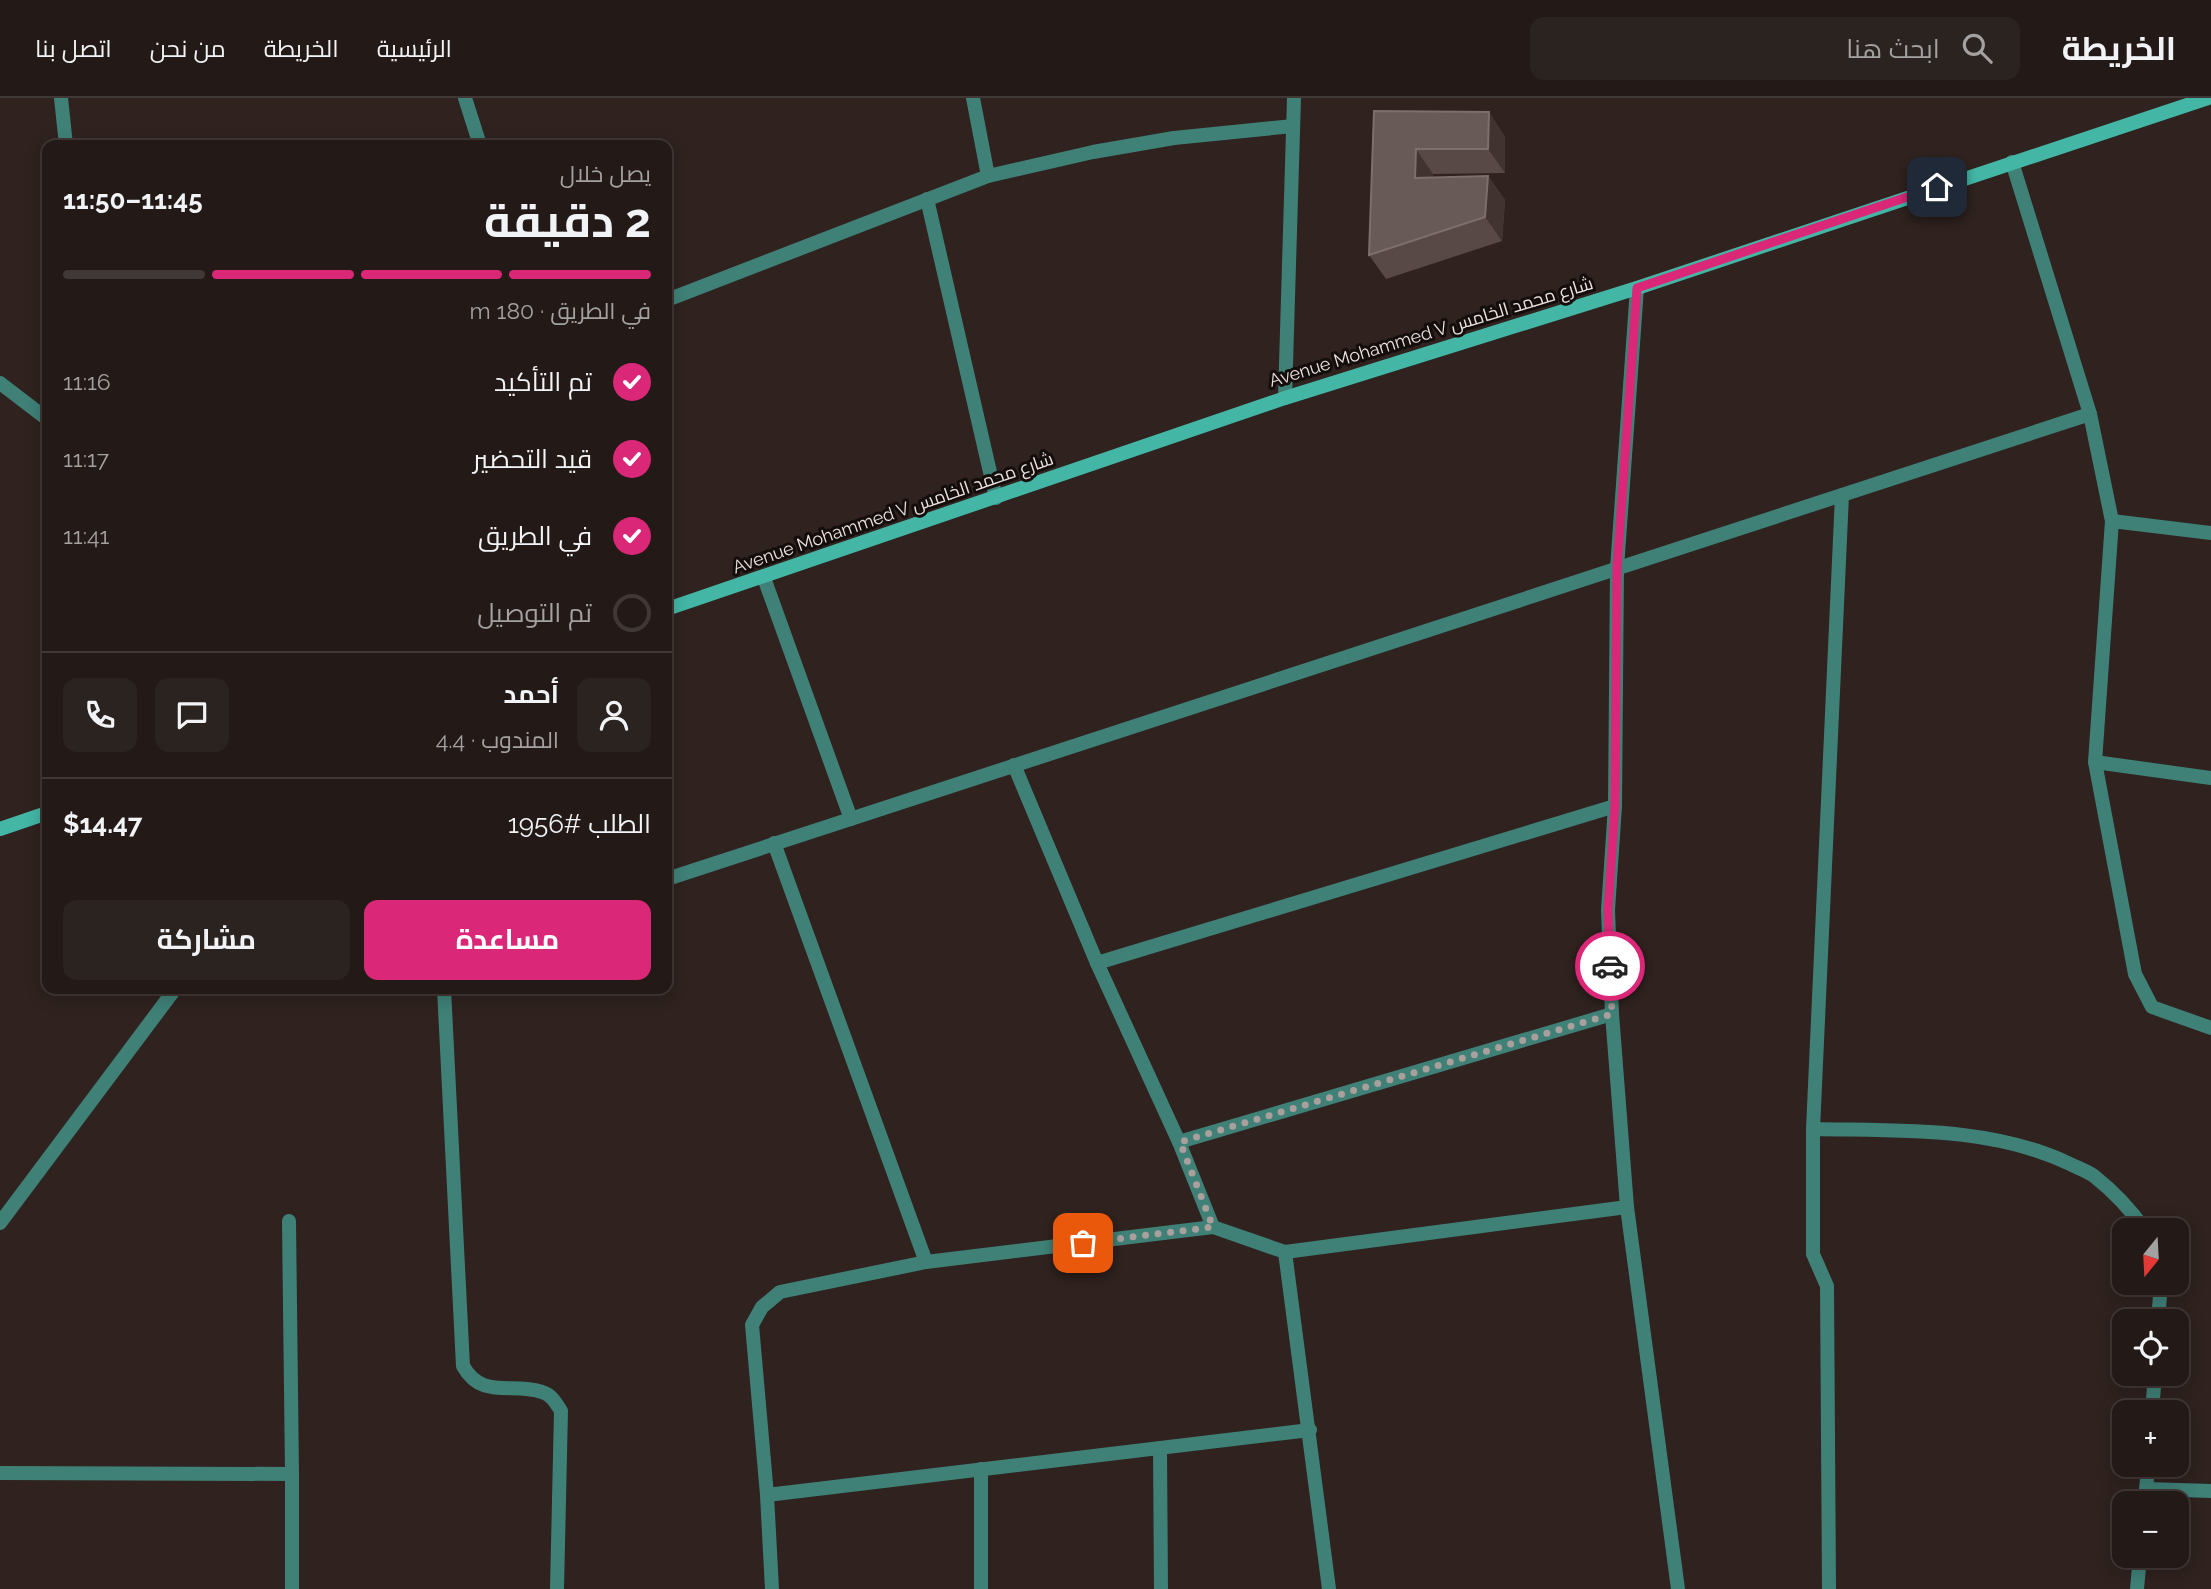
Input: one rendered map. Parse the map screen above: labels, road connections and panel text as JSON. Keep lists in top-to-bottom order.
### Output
{
  "streets": {
    "main road": ["Avenue Mohammed V شارع محمد الخامس"]
  },
  "north": "bottom",
  "page": {
    "header": "الخريطة",
    "search": "ابحث هنا",
    "nav": [
      "الرئيسية",
      "الخريطة",
      "من نحن",
      "اتصل بنا"
    ],
    "heading": ["2 دقيقة", "يصل خلال", "11:45–11:50"],
    "panel": [
      "أحمد",
      "المندوب · 4.4",
      "الطلب #1956",
      "$14.47"
    ],
    "bar": "في الطريق · 180 m",
    "list": [
      ["تم التأكيد", "11:16"],
      ["قيد التحضير", "11:17"],
      ["في الطريق", "11:41"],
      "تم التوصيل"
    ],
    "buttons": ["مساعدة", "مشاركة"],
    "map_buttons": ["+", "−"]
  }
}
